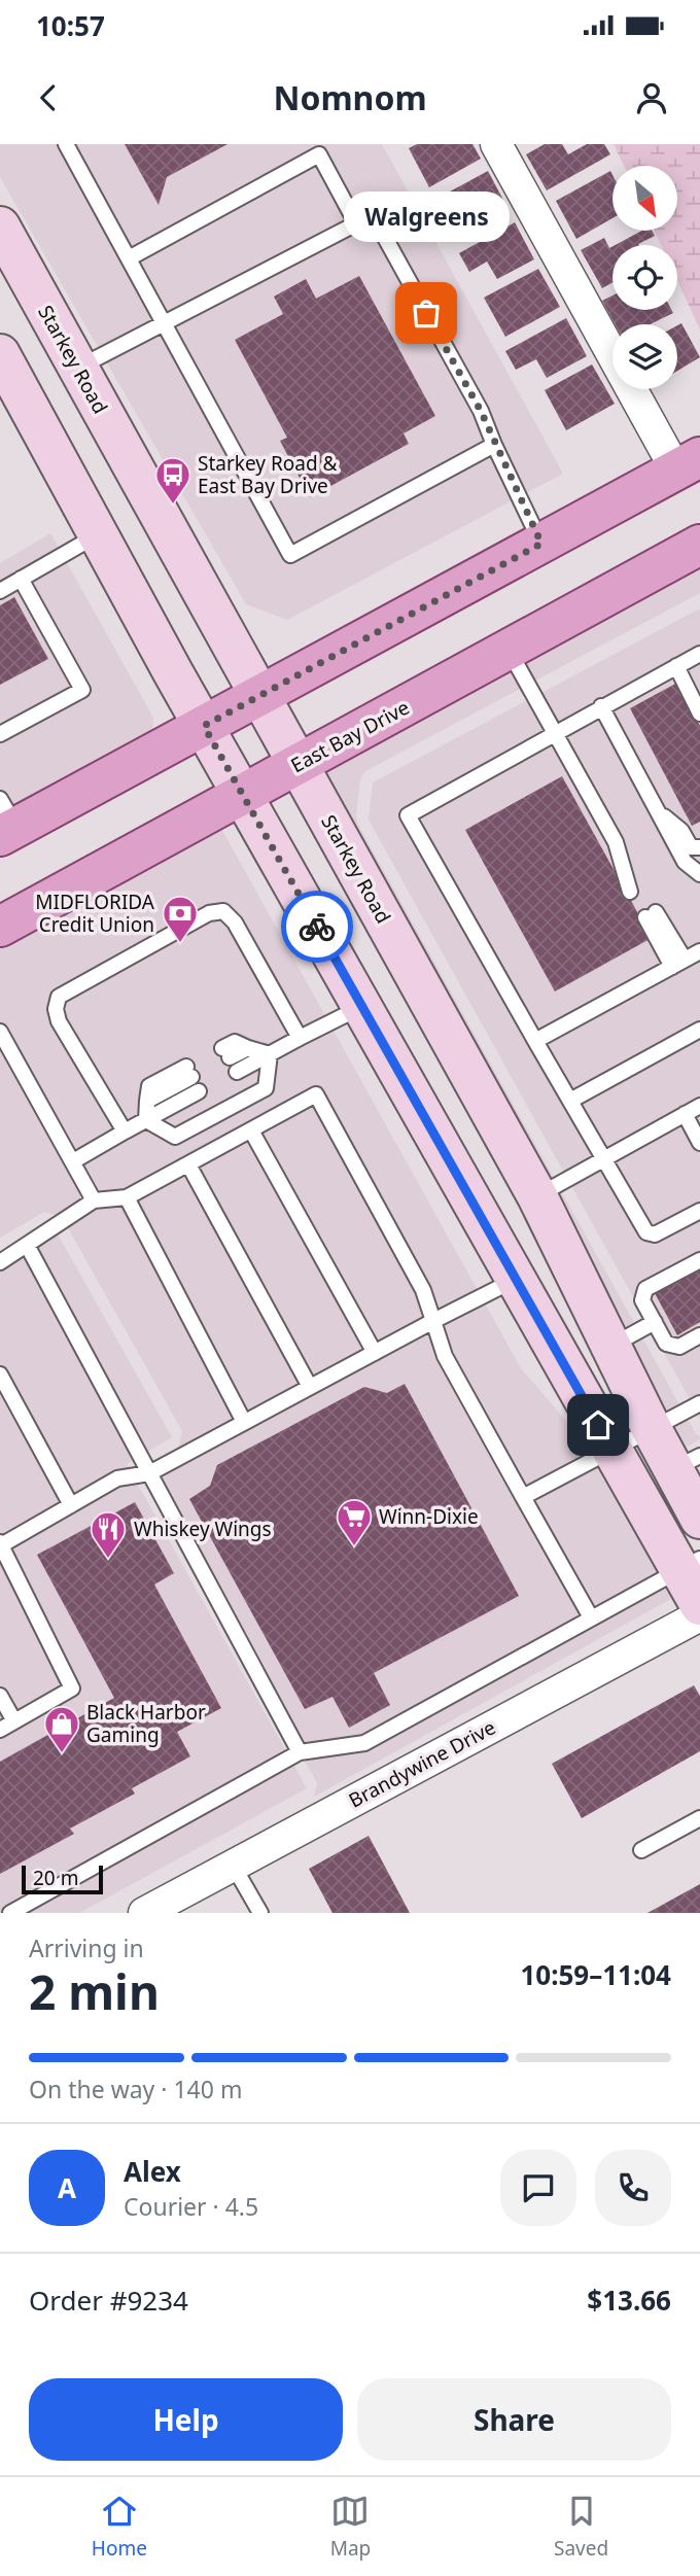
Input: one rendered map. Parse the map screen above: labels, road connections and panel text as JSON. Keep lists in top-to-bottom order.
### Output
{
  "streets": {
    "main road": ["Starkey Road", "East Bay Drive"],
    "street": ["Brandywine Drive"]
  },
  "crossings": [
    ["Starkey Road", "East Bay Drive"]
  ],
  "places": {
    "other": ["Walgreens"],
    "bus stop": ["Starkey Road & East Bay Drive"],
    "bank": ["MIDFLORIDA Credit Union"],
    "supermarket": ["Winn-Dixie"],
    "restaurant": ["Whiskey Wings"],
    "shop": ["Black Harbor Gaming"]
  },
  "scale_bar": "20 m",
  "north": "bottom right",
  "page": {
    "status": "10:57",
    "header": "Nomnom",
    "bubble": "Walgreens",
    "scale": "20 m",
    "heading": ["2 min", "Arriving in", "10:59–11:04"],
    "panel": [
      "Alex",
      "Courier · 4.5",
      "Order #9234",
      "$13.66"
    ],
    "bar": "On the way · 140 m",
    "round": "A",
    "buttons": ["Help", "Share"],
    "tabs": ["Home", "Map", "Saved"]
  }
}
